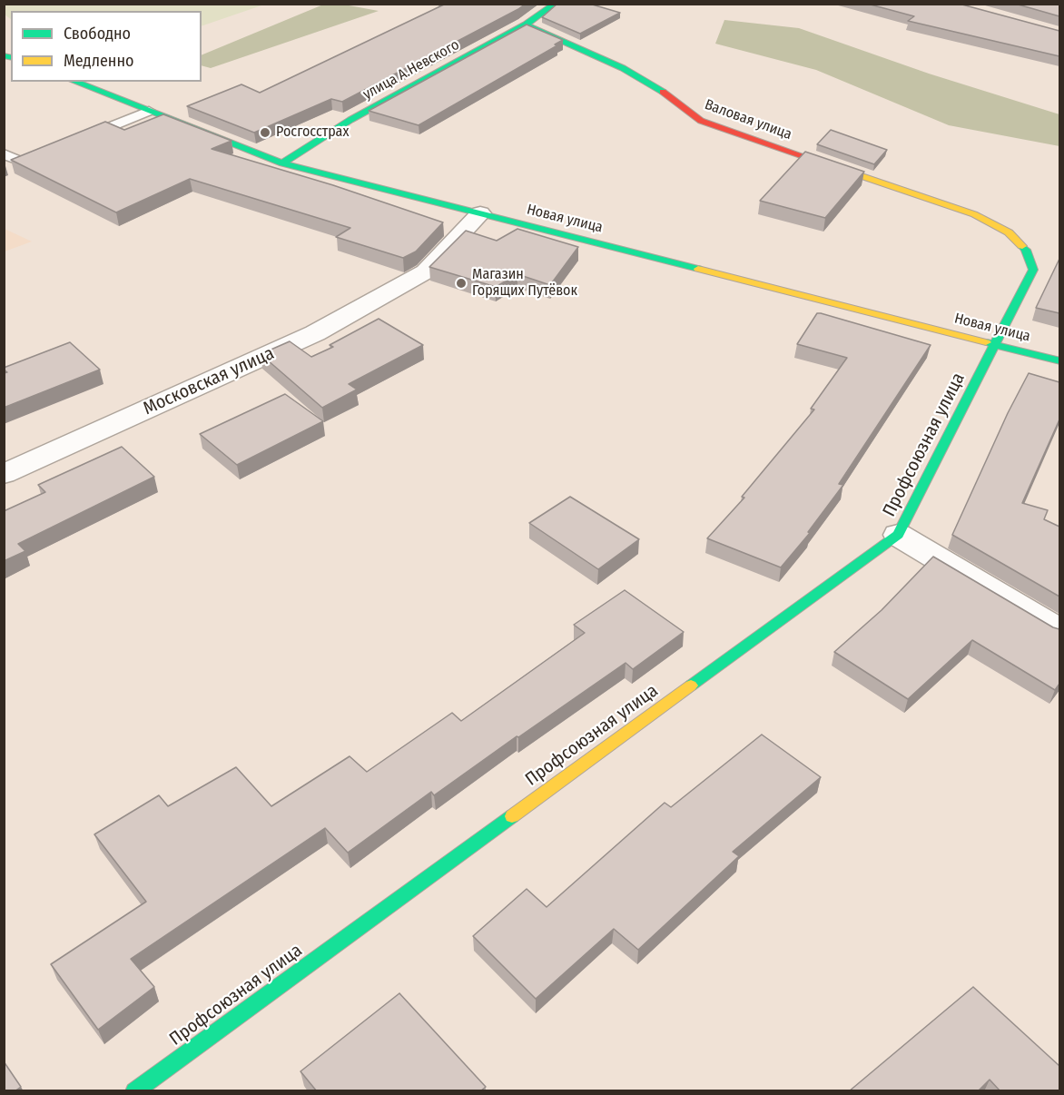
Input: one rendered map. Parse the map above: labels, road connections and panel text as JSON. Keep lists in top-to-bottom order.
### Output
{
  "streets": {
    "street": [
      "улица А.Невского",
      "Валовая улица",
      "Новая улица",
      "Московская улица",
      "Профсоюзная улица"
    ]
  },
  "crossings": [
    ["улица А.Невского", "Валовая улица"],
    ["улица А.Невского", "Новая улица"],
    ["Валовая улица", "Новая улица"],
    ["Валовая улица", "Профсоюзная улица"],
    ["Новая улица", "Московская улица"],
    ["Новая улица", "Профсоюзная улица"]
  ],
  "places": ["Росгосстрах", "Магазин Горящих Путёвок"],
  "legend": ["Свободно", "Медленно"]
}
